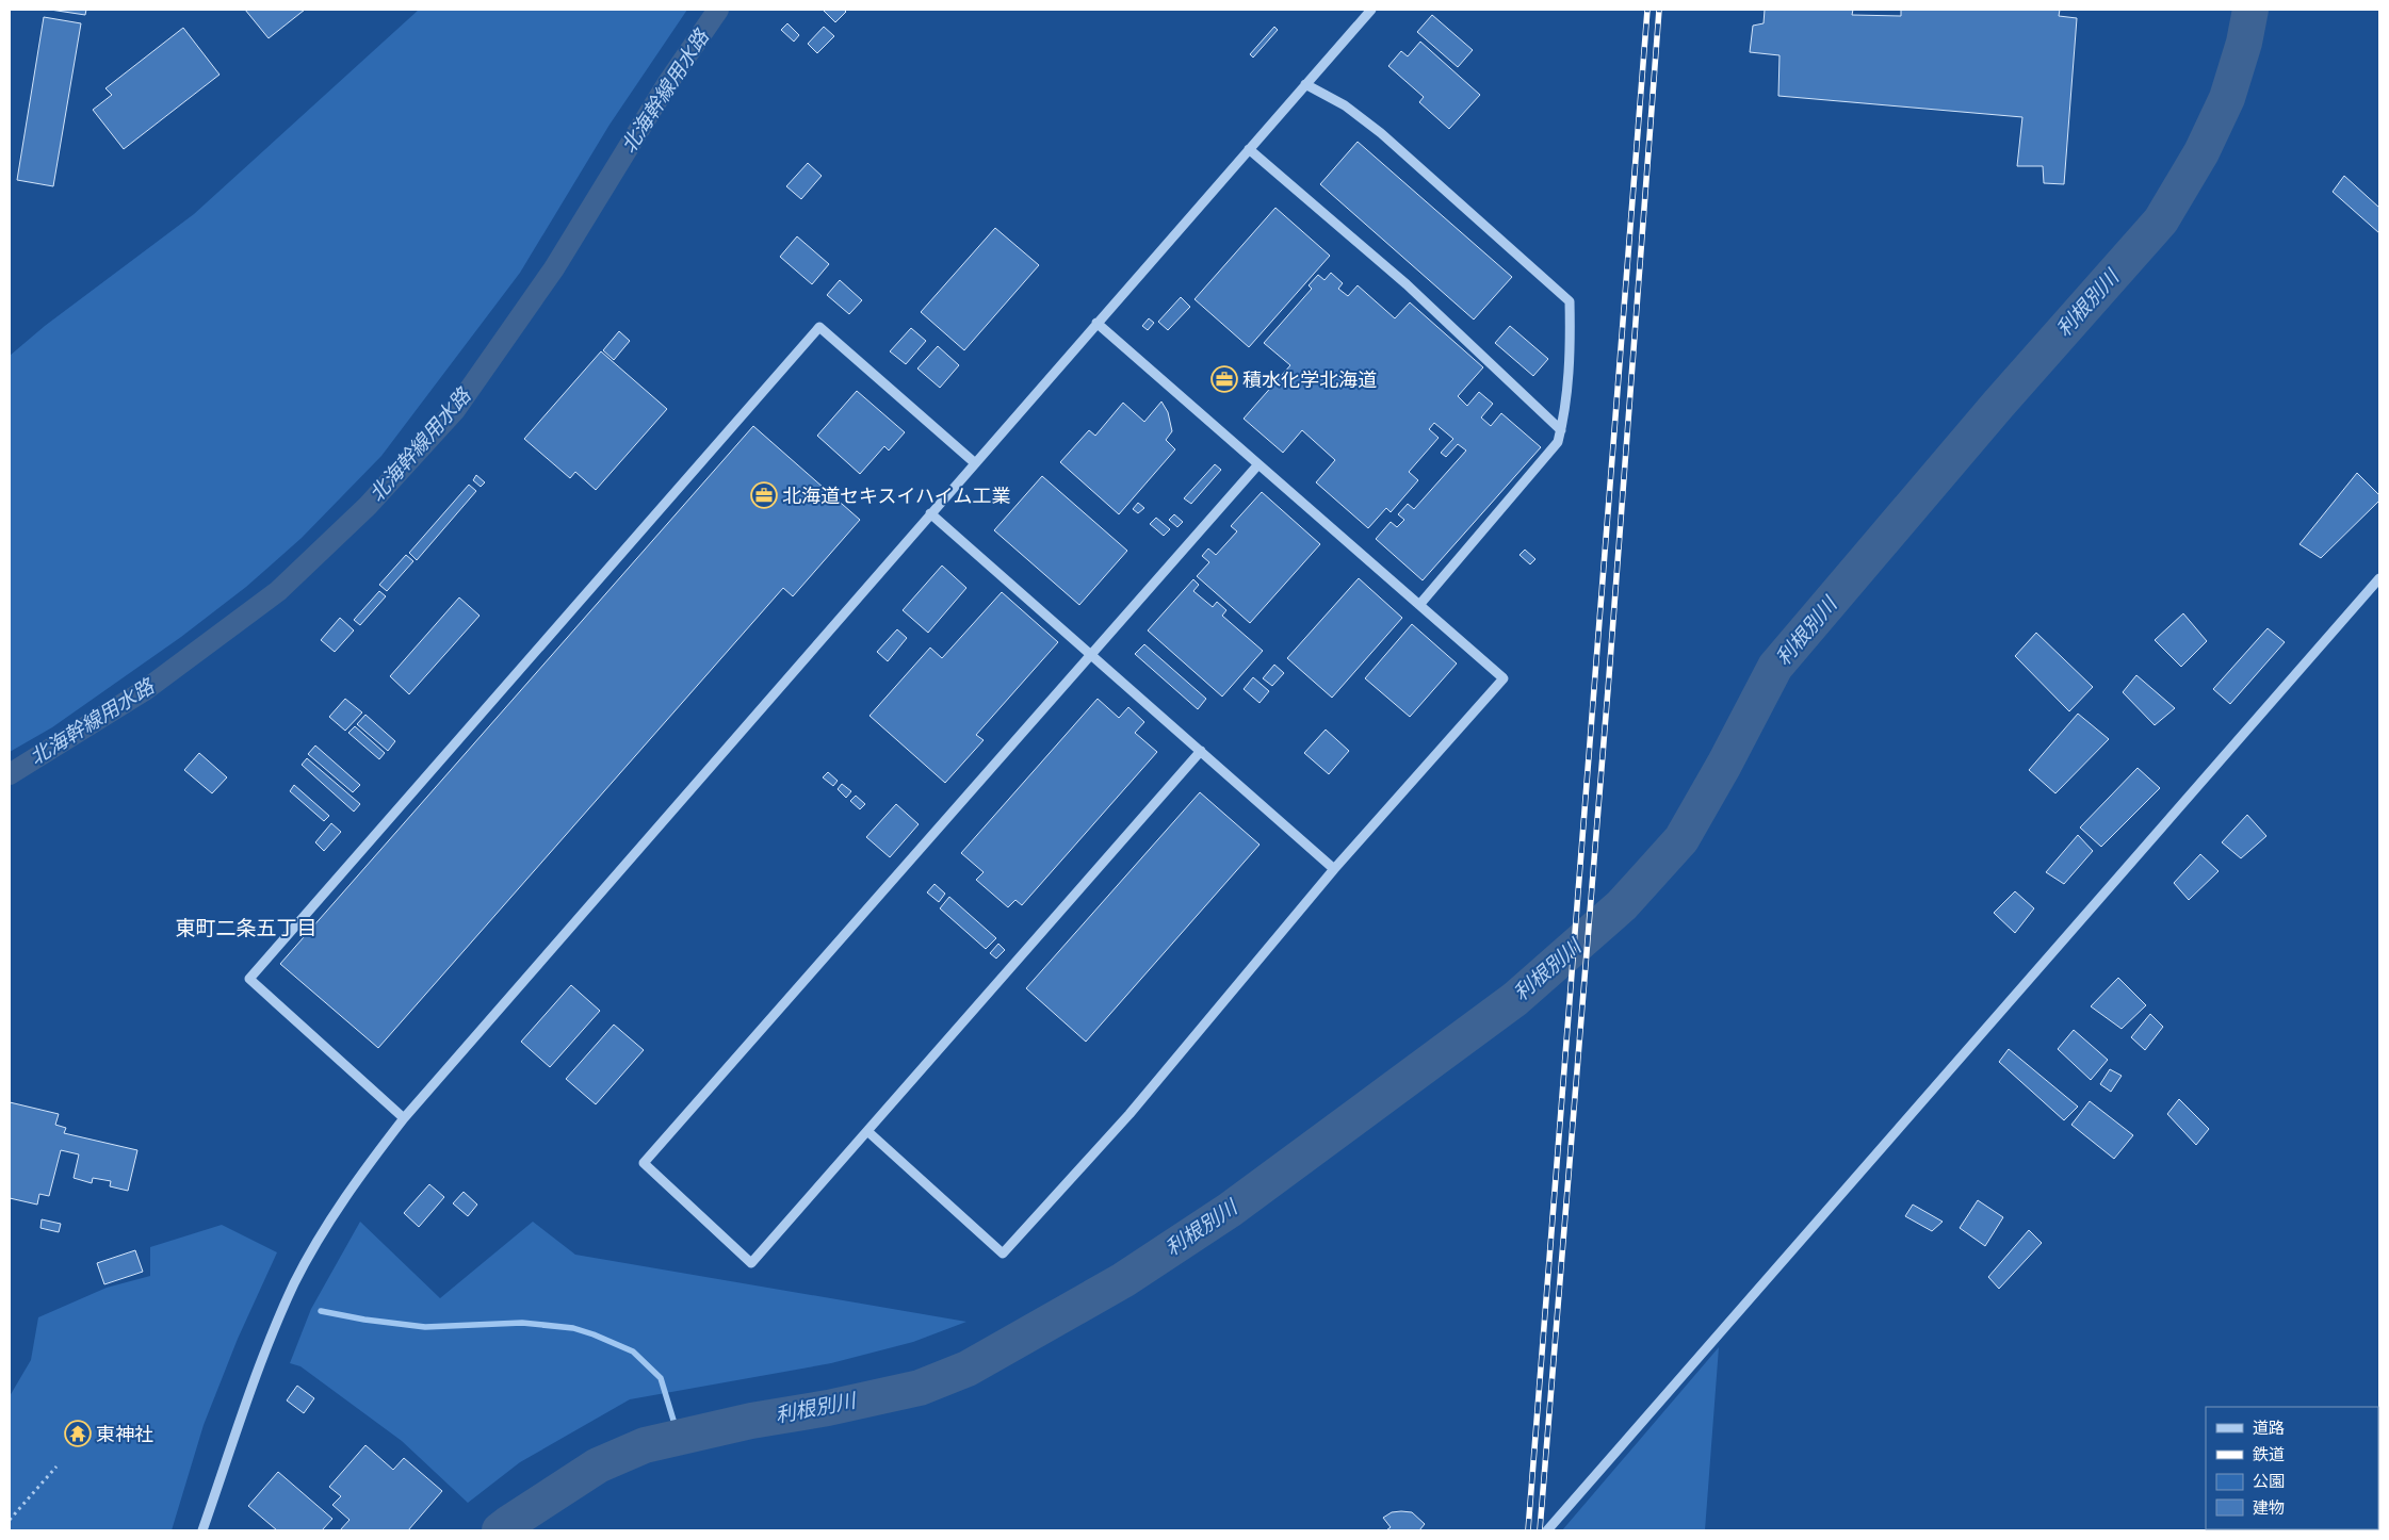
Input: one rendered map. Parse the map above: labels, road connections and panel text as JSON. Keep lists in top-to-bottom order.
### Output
{
  "districts": ["東町二条五丁目"],
  "water": ["北海幹線用水路", "利根別川"],
  "places": {
    "office": ["積水化学北海道", "北海道セキスイハイム工業"],
    "temple": ["東神社"]
  },
  "legend": [
    "道路",
    "鉄道",
    "公園",
    "建物"
  ]
}
